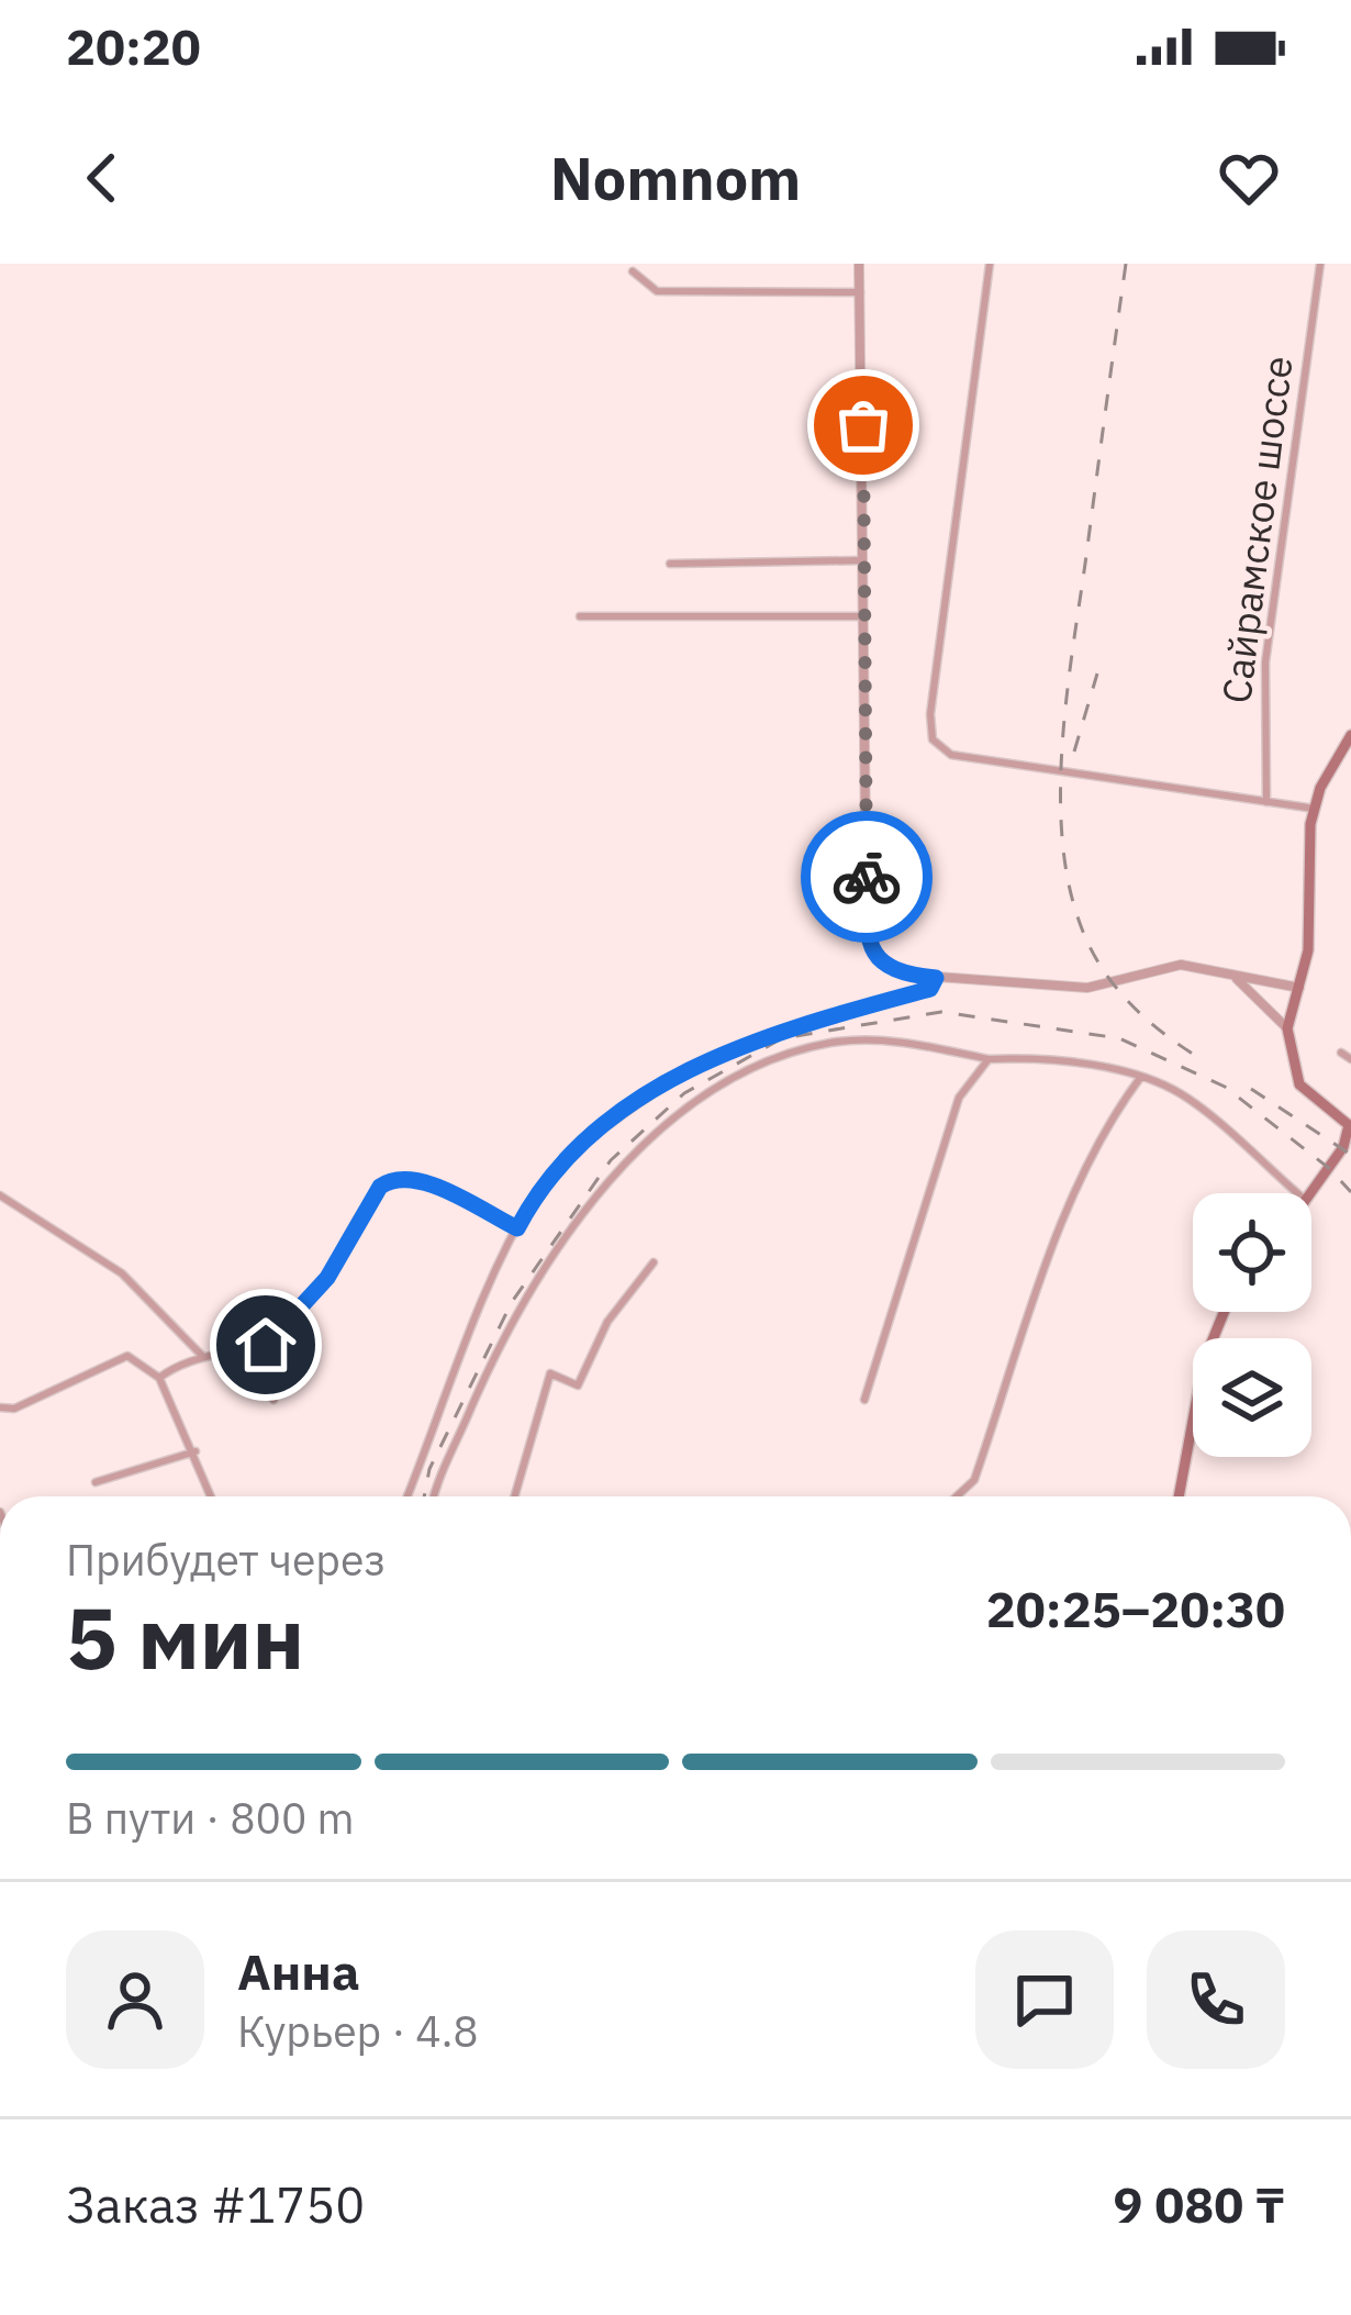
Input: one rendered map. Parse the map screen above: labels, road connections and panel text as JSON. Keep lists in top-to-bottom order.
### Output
{
  "streets": {
    "street": ["Сайрамское шоссе"]
  },
  "page": {
    "status": "20:20",
    "header": "Nomnom",
    "heading": ["5 мин", "Прибудет через", "20:25–20:30"],
    "panel": [
      "Анна",
      "Курьер · 4.8",
      "Заказ #1750",
      "9 080 ₸"
    ],
    "bar": "В пути · 800 m"
  }
}
